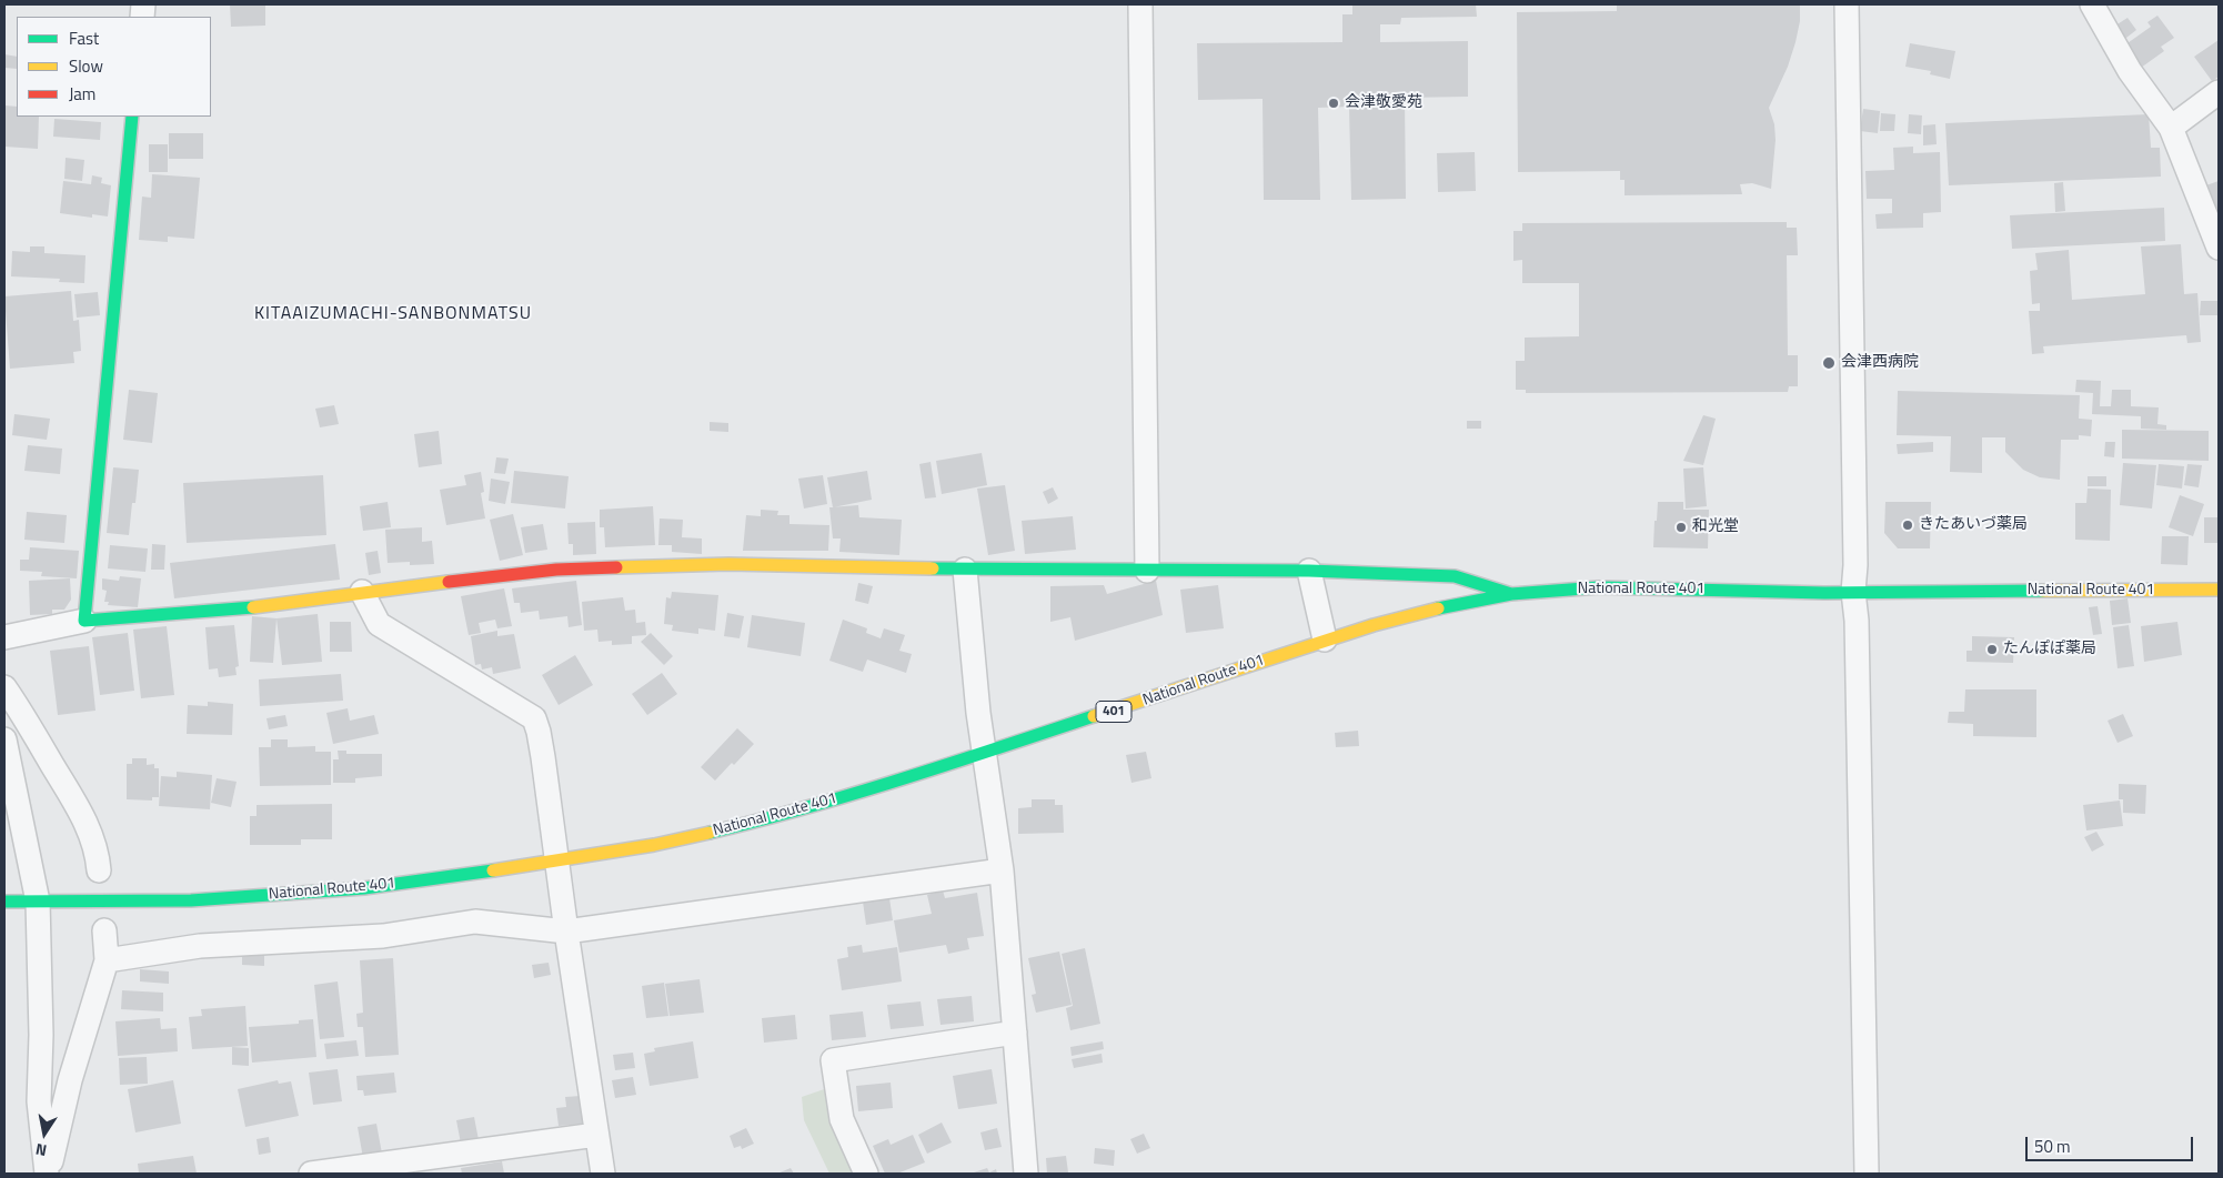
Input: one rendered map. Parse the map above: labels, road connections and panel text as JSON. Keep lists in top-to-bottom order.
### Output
{
  "streets": {
    "main road": ["National Route 401", "401"]
  },
  "districts": ["KITAAIZUMACHI-SANBONMATSU"],
  "places": [
    "会津敬愛苑",
    "会津西病院",
    "きたあいづ薬局",
    "和光堂",
    "たんぽぽ薬局"
  ],
  "legend": ["Fast", "Slow", "Jam"],
  "scale_bar": "50 m",
  "north": "bottom"
}
